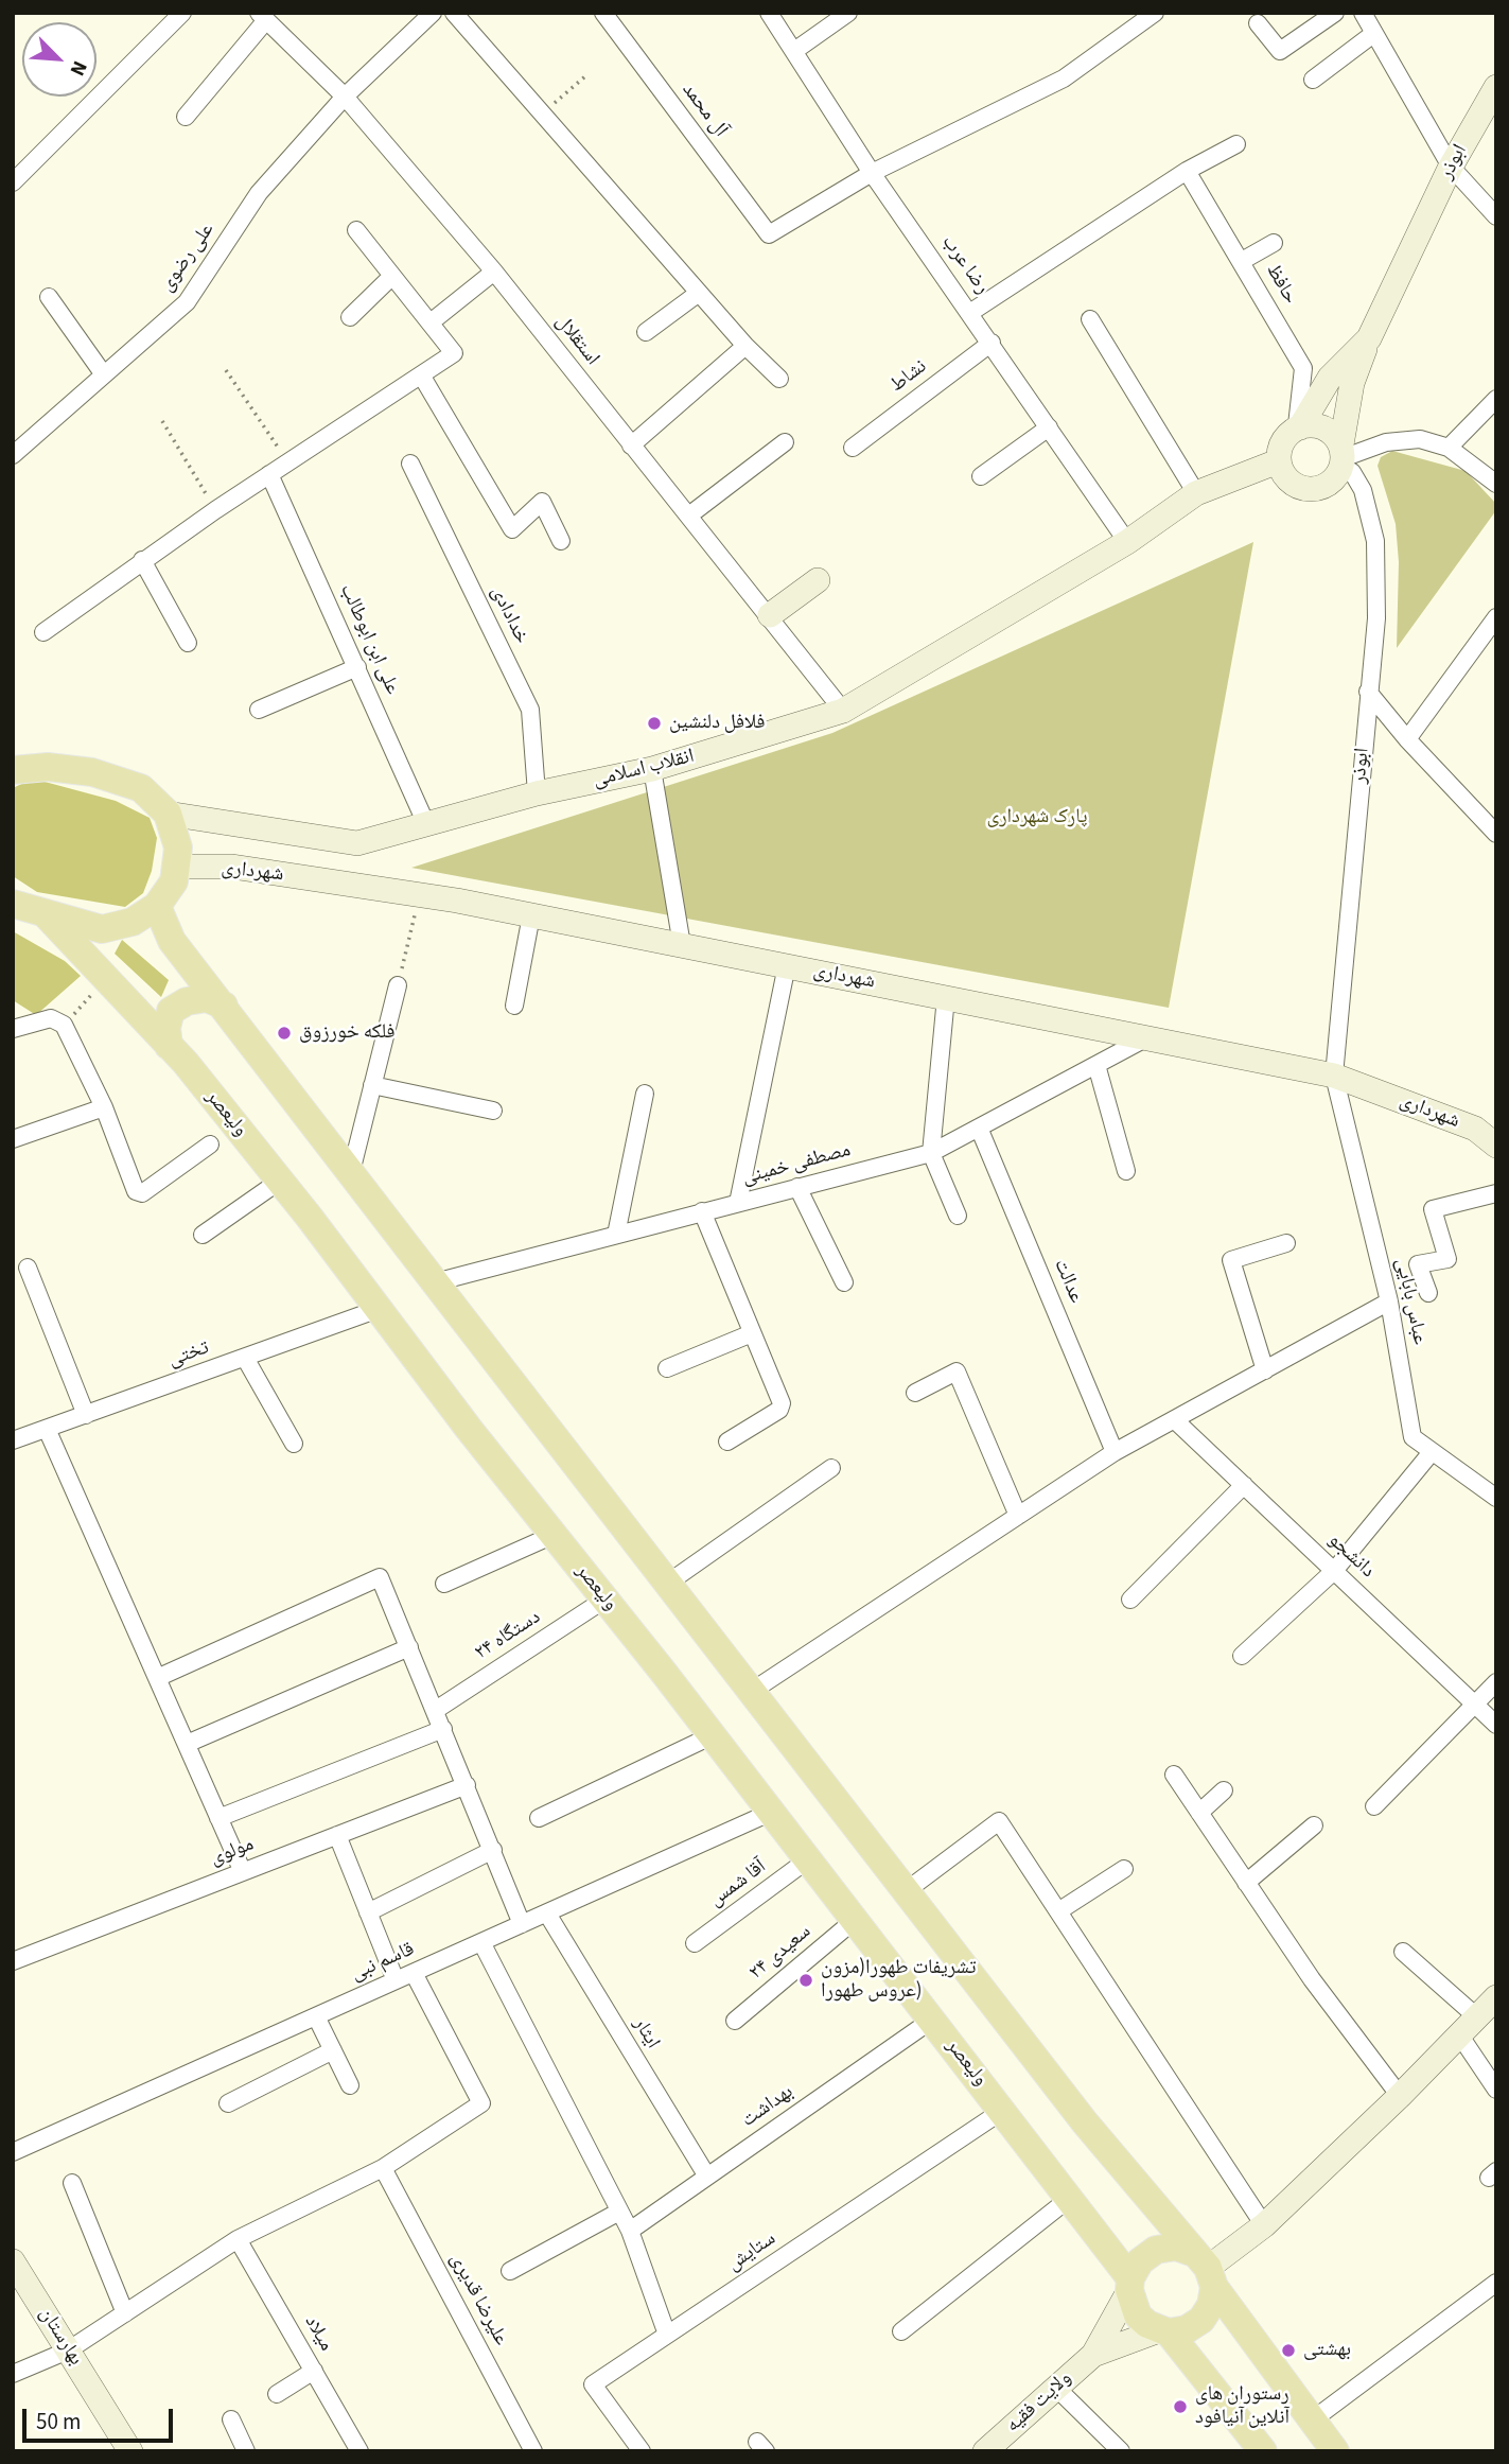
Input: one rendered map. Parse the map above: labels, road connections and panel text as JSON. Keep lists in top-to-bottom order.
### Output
{
  "streets": {
    "main road": [
      "ابوذر",
      "انقلاب اسلامی",
      "شهرداری",
      "ولیعصر",
      "بهارستان",
      "ولایت فقیه"
    ],
    "street": [
      "آل محمد",
      "علی رضوی",
      "رضا عرب",
      "حافظ",
      "استقلال",
      "نشاط",
      "خدادادی",
      "علی ابن ابوطالب",
      "مصطفی خمینی",
      "عدالت",
      "عباس بابایی",
      "تختی",
      "دانشجو",
      "۲۴ دستگاه",
      "مولوی",
      "آقا شمس",
      "۲۴ سعیدی",
      "قاسم نبی",
      "ایثار",
      "بهداشت",
      "ستایش",
      "علیرضا قدیری",
      "میلاد"
    ]
  },
  "crossings": [
    ["آل محمد", "رضا عرب"],
    ["ابوذر", "حافظ"],
    ["ابوذر", "انقلاب اسلامی"],
    ["ابوذر", "شهرداری"],
    ["ابوذر", "عباس بابایی"],
    ["علی رضوی", "استقلال"],
    ["رضا عرب", "نشاط"],
    ["رضا عرب", "انقلاب اسلامی"],
    ["حافظ", "انقلاب اسلامی"],
    ["استقلال", "انقلاب اسلامی"],
    ["خدادادی", "انقلاب اسلامی"],
    ["علی ابن ابوطالب", "انقلاب اسلامی"],
    ["شهرداری", "مصطفی خمینی"],
    ["شهرداری", "عباس بابایی"],
    ["ولیعصر", "تختی"],
    ["ولیعصر", "۲۴ دستگاه"],
    ["ولیعصر", "آقا شمس"],
    ["ولیعصر", "۲۴ سعیدی"],
    ["ولیعصر", "قاسم نبی"],
    ["ولیعصر", "بهداشت"],
    ["ولیعصر", "ستایش"],
    ["ولیعصر", "ولایت فقیه"],
    ["مصطفی خمینی", "عدالت"],
    ["قاسم نبی", "ایثار"],
    ["ایثار", "بهداشت"]
  ],
  "parks": ["پارک شهرداری"],
  "places": [
    "فلافل دلنشین",
    "فلکه خورزوق",
    "تشریفات طهورا(مزون عروس طهورا)",
    "بهشتی",
    "رستوران های آنلاین آنیافود"
  ],
  "scale_bar": "50 m",
  "north": "bottom right"
}
